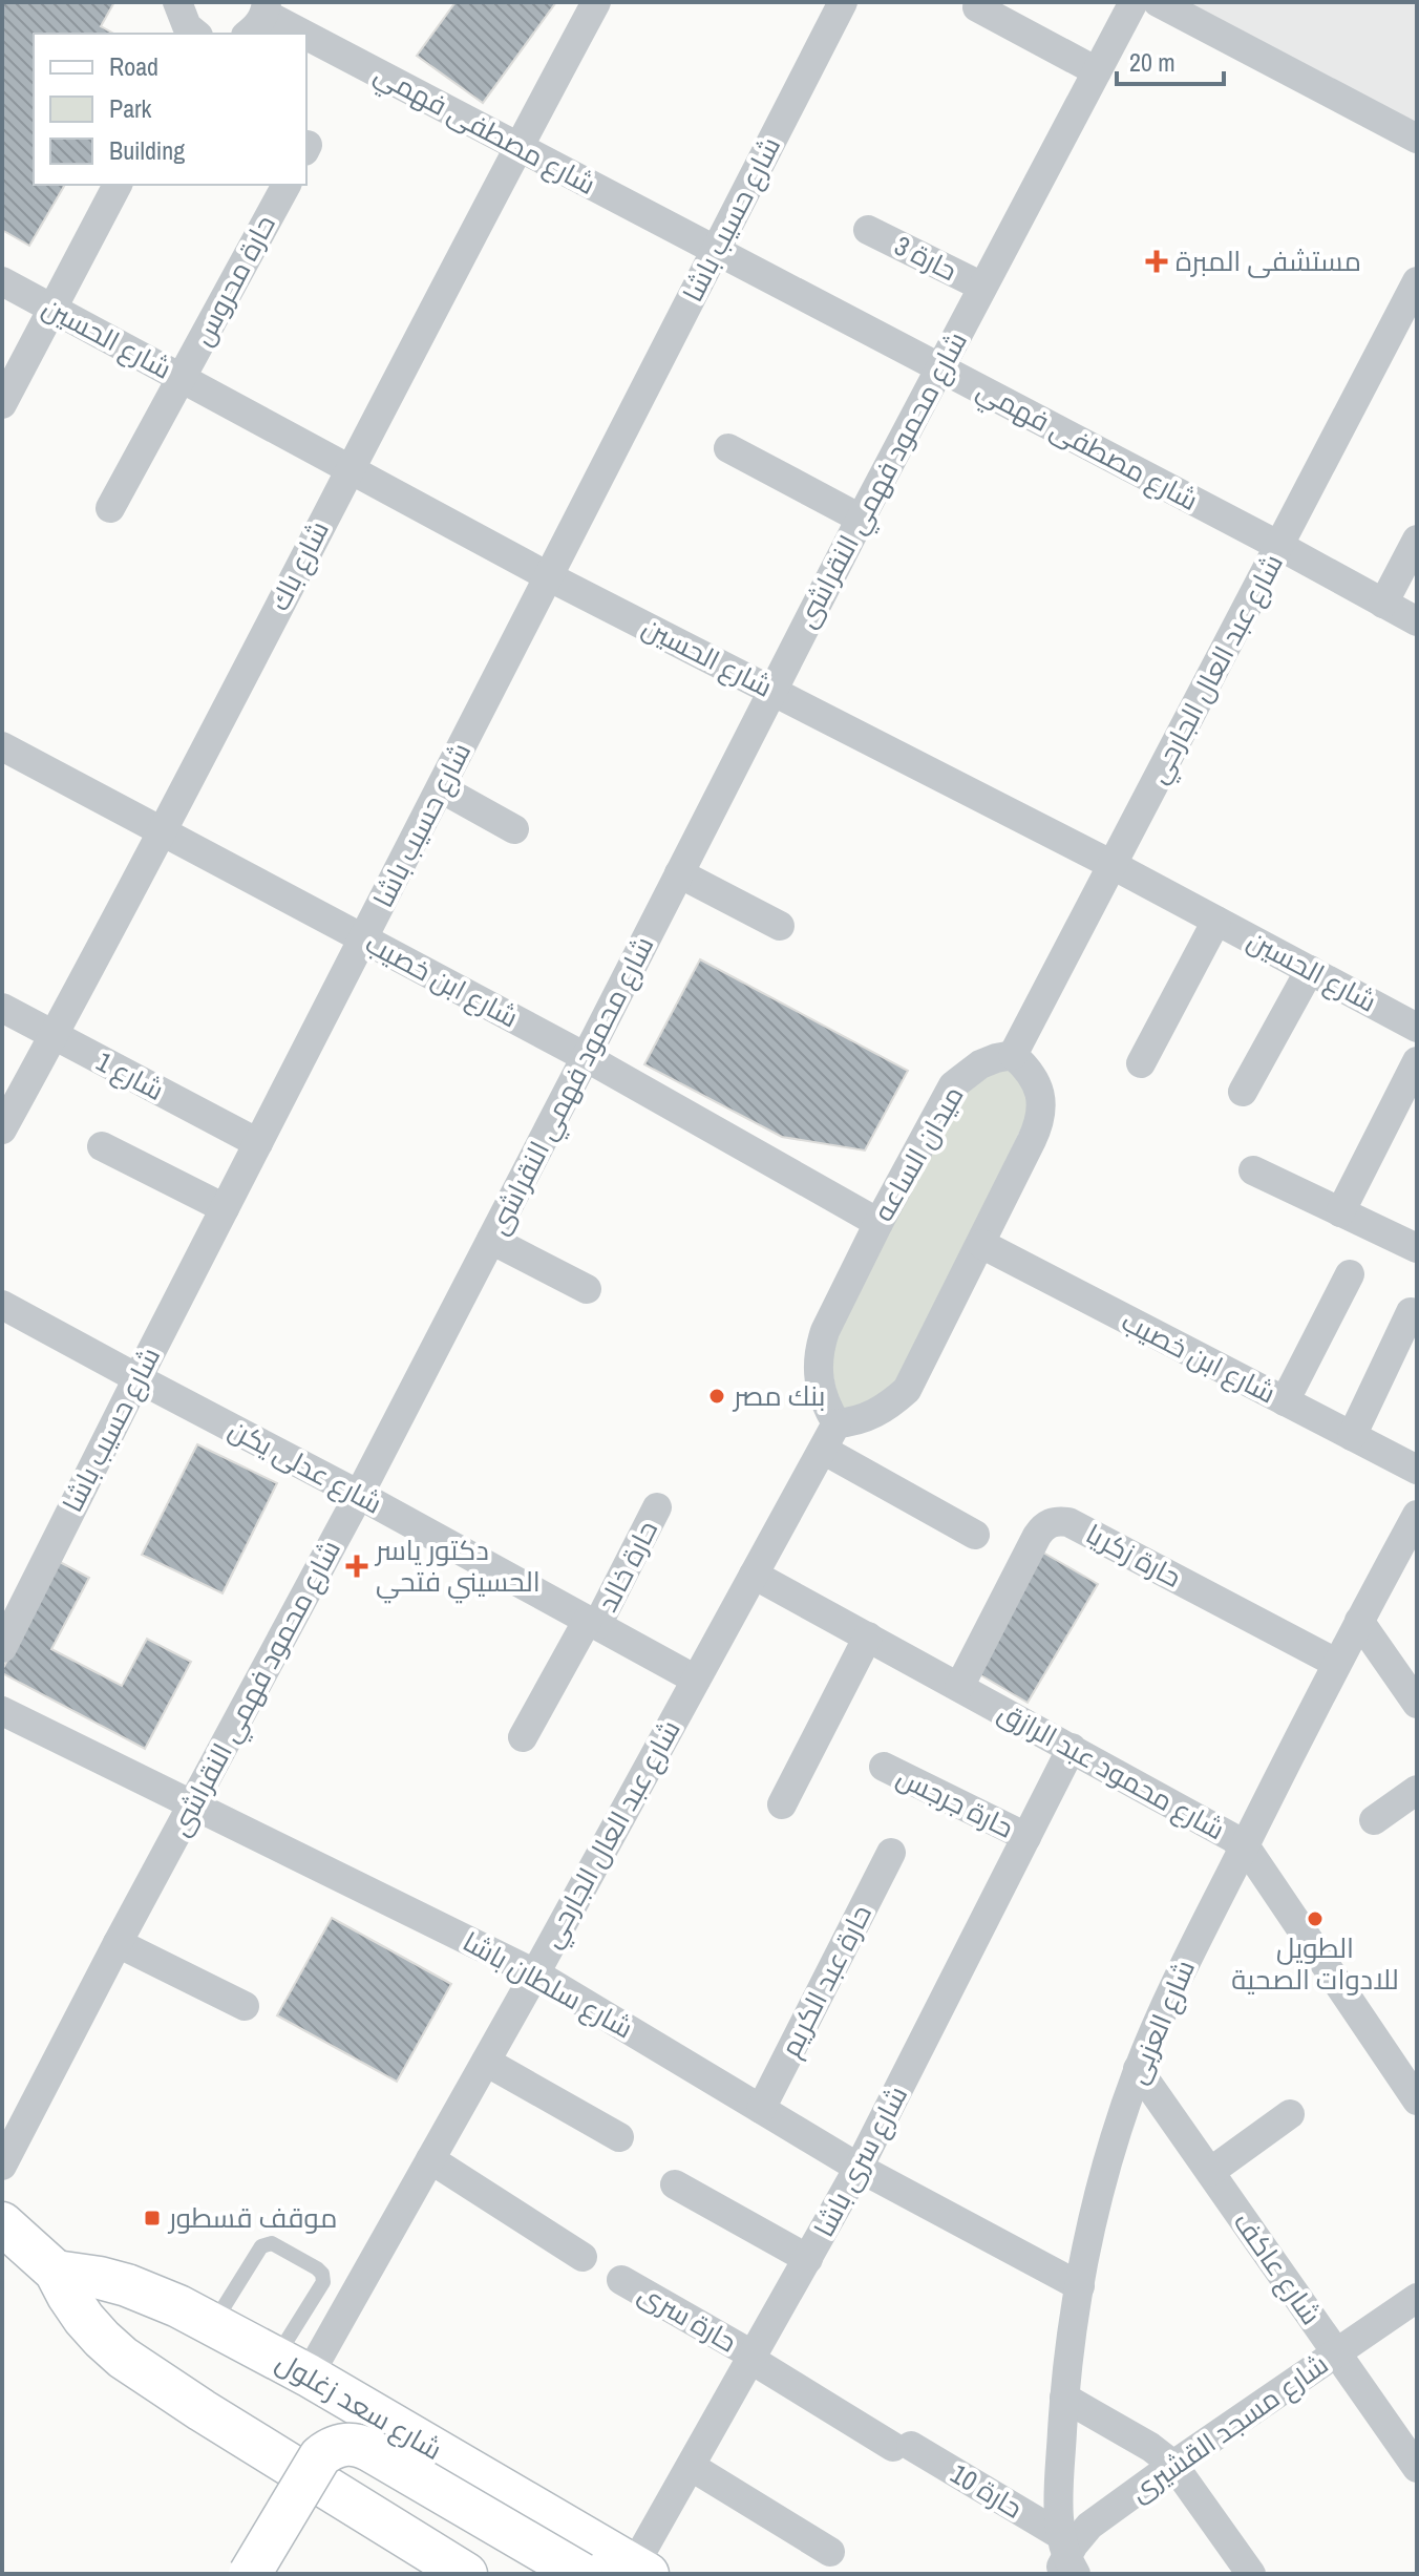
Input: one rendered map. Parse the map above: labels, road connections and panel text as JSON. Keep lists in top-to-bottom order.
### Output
{
  "streets": {
    "main road": ["شارع سعد زغلول"],
    "street": [
      "شارع مصطفى فهمي",
      "شارع حسيب باشا",
      "حارة 3",
      "حارة محروس",
      "شارع الحسين",
      "شارع محمود فهمي النقراشى",
      "شارع باك",
      "شارع عبد العال الجارحي",
      "شارع ابن خصيب",
      "شارع 1",
      "ميدان الساعه",
      "شارع عدلى يكن",
      "حارة زكريا",
      "حارة خالد",
      "شارع محمود عبد الرازق",
      "حارة جرجس",
      "حارة عبد الكريم",
      "شارع سلطان باشا",
      "شارع العزبى",
      "شارع سرى باشا",
      "شارع عاكف",
      "حارة سرى",
      "شارع مسجد القشيرى",
      "حارة 10"
    ]
  },
  "crossings": [
    ["شارع مصطفى فهمي", "شارع حسيب باشا"],
    ["شارع مصطفى فهمي", "شارع محمود فهمي النقراشى"],
    ["شارع مصطفى فهمي", "شارع باك"],
    ["شارع مصطفى فهمي", "شارع عبد العال الجارحي"],
    ["شارع حسيب باشا", "شارع الحسين"],
    ["شارع حسيب باشا", "شارع ابن خصيب"],
    ["شارع حسيب باشا", "شارع 1"],
    ["شارع حسيب باشا", "شارع عدلى يكن"],
    ["حارة 3", "شارع محمود فهمي النقراشى"],
    ["حارة محروس", "شارع الحسين"],
    ["شارع الحسين", "شارع محمود فهمي النقراشى"],
    ["شارع الحسين", "شارع باك"],
    ["شارع الحسين", "شارع عبد العال الجارحي"],
    ["شارع محمود فهمي النقراشى", "شارع ابن خصيب"],
    ["شارع محمود فهمي النقراشى", "شارع عدلى يكن"],
    ["شارع محمود فهمي النقراشى", "شارع سلطان باشا"],
    ["شارع باك", "شارع ابن خصيب"],
    ["شارع باك", "شارع 1"],
    ["شارع عبد العال الجارحي", "ميدان الساعه"],
    ["شارع عبد العال الجارحي", "شارع عدلى يكن"],
    ["شارع عبد العال الجارحي", "شارع محمود عبد الرازق"],
    ["شارع عبد العال الجارحي", "شارع سلطان باشا"],
    ["شارع عبد العال الجارحي", "شارع سعد زغلول"],
    ["شارع ابن خصيب", "ميدان الساعه"],
    ["شارع عدلى يكن", "حارة خالد"],
    ["حارة زكريا", "شارع محمود عبد الرازق"],
    ["حارة زكريا", "شارع العزبى"],
    ["شارع محمود عبد الرازق", "شارع العزبى"],
    ["شارع محمود عبد الرازق", "شارع سرى باشا"],
    ["حارة جرجس", "شارع سرى باشا"],
    ["حارة عبد الكريم", "شارع سلطان باشا"],
    ["شارع سلطان باشا", "شارع العزبى"],
    ["شارع سلطان باشا", "شارع سرى باشا"],
    ["شارع العزبى", "شارع عاكف"],
    ["شارع العزبى", "شارع مسجد القشيرى"],
    ["شارع العزبى", "حارة 10"],
    ["شارع سرى باشا", "حارة سرى"],
    ["شارع سرى باشا", "شارع سعد زغلول"],
    ["شارع عاكف", "شارع مسجد القشيرى"],
    ["حارة سرى", "حارة 10"],
    ["شارع مسجد القشيرى", "حارة 10"]
  ],
  "places": {
    "health": ["مستشفى المبرة", "دكتور ياسر الحسيني فتحي"],
    "other": ["بنك مصر", "الطويل للادوات الصحية"],
    "transit": ["موقف قسطور"]
  },
  "legend": ["Road", "Park", "Building"],
  "scale_bar": "20 m"
}
